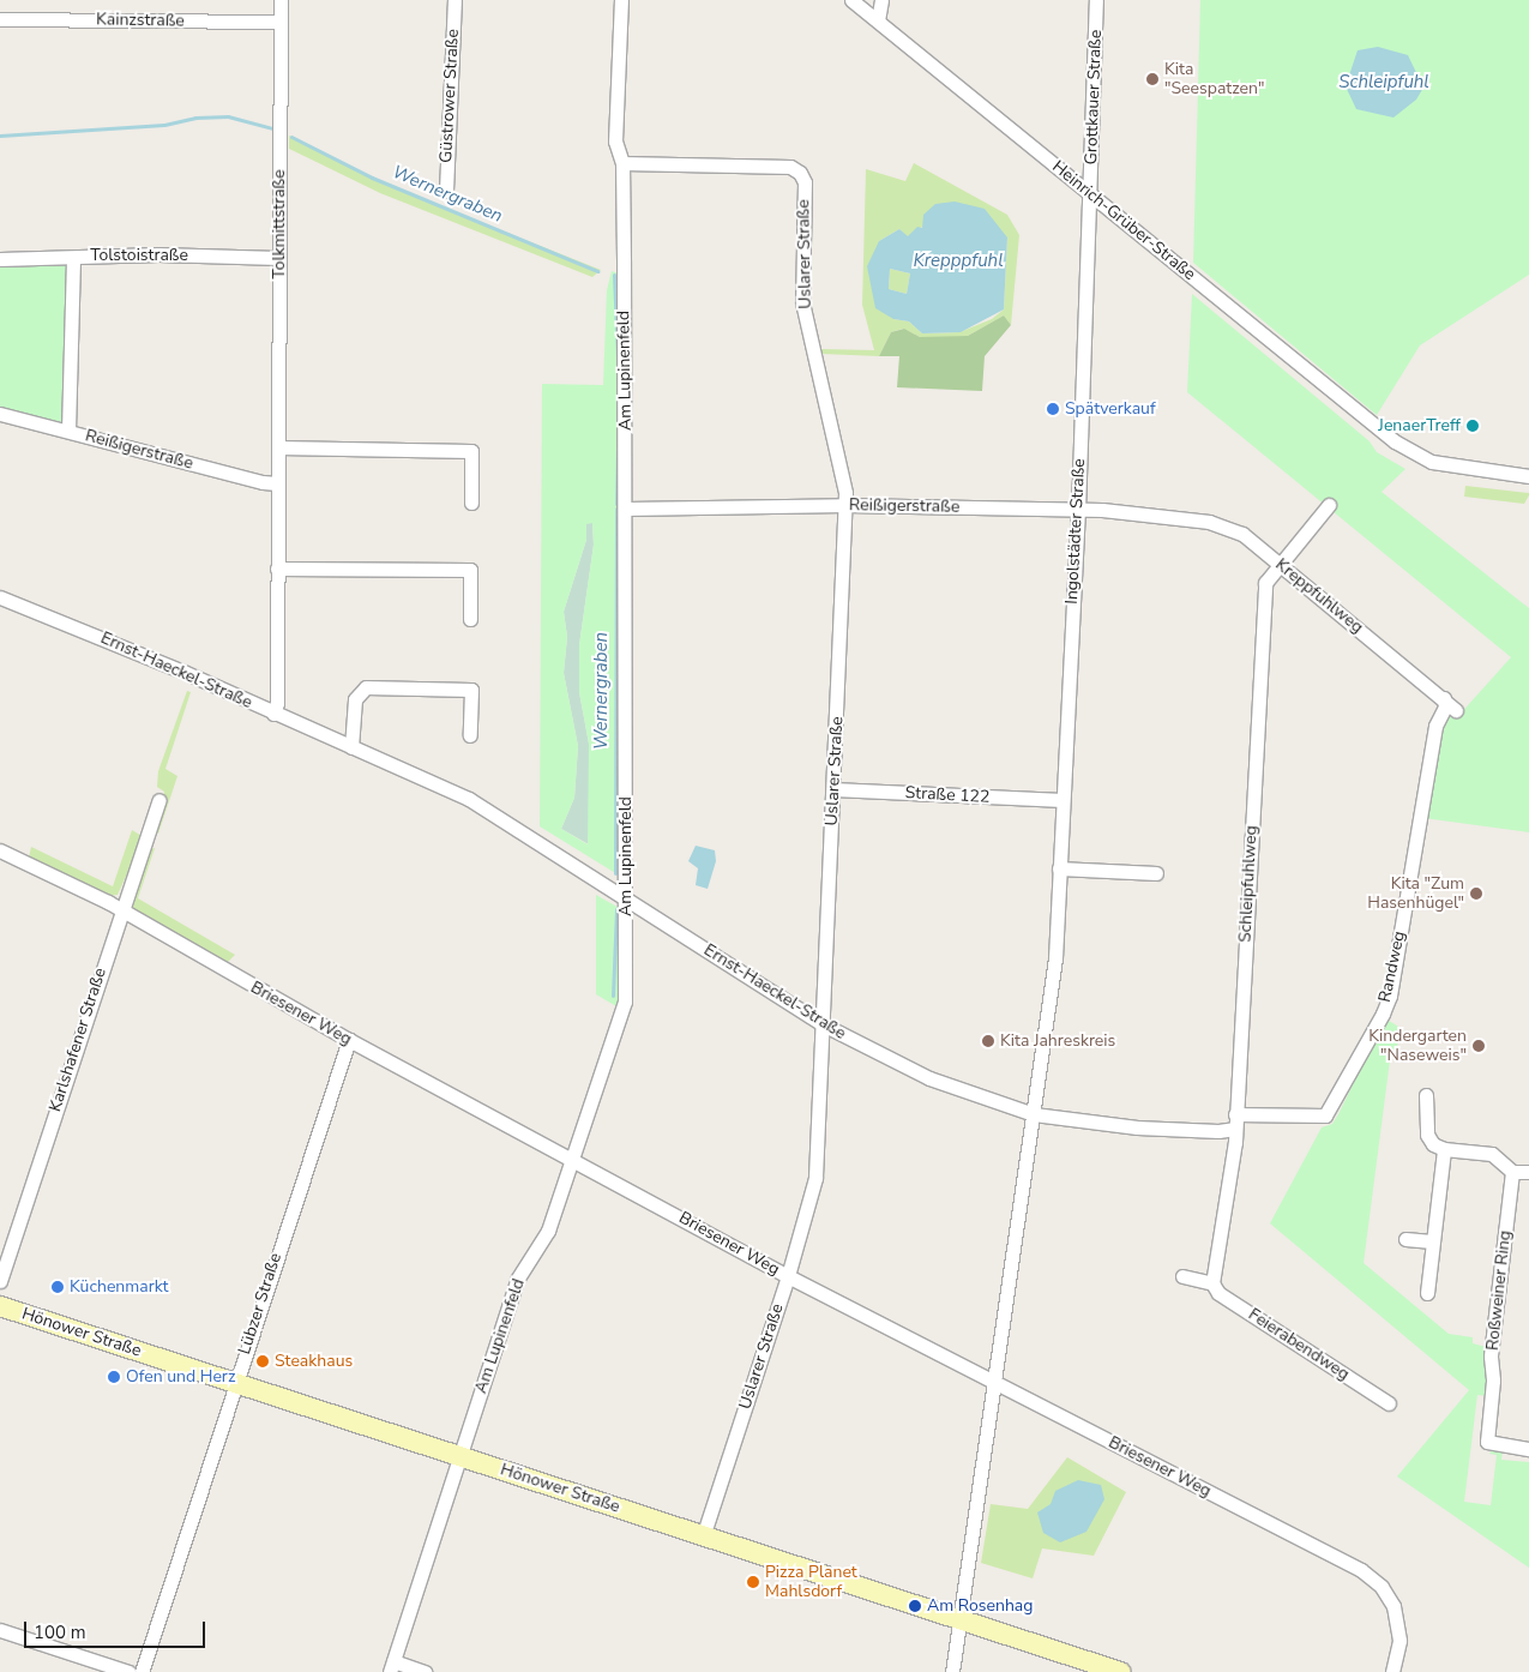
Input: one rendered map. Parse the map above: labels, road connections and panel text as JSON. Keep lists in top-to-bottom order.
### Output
{
  "streets": {
    "main road": ["Hönower Straße"],
    "street": [
      "Kainzstraße",
      "Güstrower Straße",
      "Grottkauer Straße",
      "Heinrich-Grüber-Straße",
      "Tolkmittstraße",
      "Uslarer Straße",
      "Tolstoistraße",
      "Am Lupinenfeld",
      "Reißigerstraße",
      "Ingolstädter Straße",
      "Kreppfuhlweg",
      "Ernst-Haeckel-Straße",
      "Straße 122",
      "Schleipfuhlweg",
      "Randweg",
      "Briesener Weg",
      "Karlshafener Straße",
      "Roßweiner Ring",
      "Lübzer Straße",
      "Feierabendweg"
    ]
  },
  "crossings": [
    ["Kainzstraße", "Tolkmittstraße"],
    ["Grottkauer Straße", "Heinrich-Grüber-Straße"],
    ["Grottkauer Straße", "Ingolstädter Straße"],
    ["Heinrich-Grüber-Straße", "Ingolstädter Straße"],
    ["Tolkmittstraße", "Tolstoistraße"],
    ["Tolkmittstraße", "Reißigerstraße"],
    ["Tolkmittstraße", "Ernst-Haeckel-Straße"],
    ["Uslarer Straße", "Am Lupinenfeld"],
    ["Uslarer Straße", "Reißigerstraße"],
    ["Uslarer Straße", "Ernst-Haeckel-Straße"],
    ["Uslarer Straße", "Straße 122"],
    ["Uslarer Straße", "Briesener Weg"],
    ["Uslarer Straße", "Hönower Straße"],
    ["Am Lupinenfeld", "Reißigerstraße"],
    ["Am Lupinenfeld", "Ernst-Haeckel-Straße"],
    ["Am Lupinenfeld", "Briesener Weg"],
    ["Am Lupinenfeld", "Hönower Straße"],
    ["Reißigerstraße", "Ingolstädter Straße"],
    ["Reißigerstraße", "Kreppfuhlweg"],
    ["Ingolstädter Straße", "Ernst-Haeckel-Straße"],
    ["Ingolstädter Straße", "Straße 122"],
    ["Kreppfuhlweg", "Schleipfuhlweg"],
    ["Kreppfuhlweg", "Randweg"],
    ["Ernst-Haeckel-Straße", "Schleipfuhlweg"],
    ["Ernst-Haeckel-Straße", "Randweg"],
    ["Schleipfuhlweg", "Randweg"],
    ["Schleipfuhlweg", "Feierabendweg"],
    ["Briesener Weg", "Karlshafener Straße"],
    ["Briesener Weg", "Lübzer Straße"],
    ["Lübzer Straße", "Hönower Straße"]
  ],
  "water": ["Schleipfuhl", "Wernergraben", "Krepppfuhl"],
  "places": [
    "Kita \"Seespatzen\"",
    "Spätverkauf",
    "JenaerTreff",
    "Kita \"Zum Hasenhügel\"",
    "Kita Jahreskreis",
    "Kindergarten \"Naseweis\"",
    "Küchenmarkt",
    "Steakhaus",
    "Ofen und Herz",
    "Pizza Planet Mahlsdorf",
    "Am Rosenhag"
  ],
  "scale_bar": "100 m"
}
